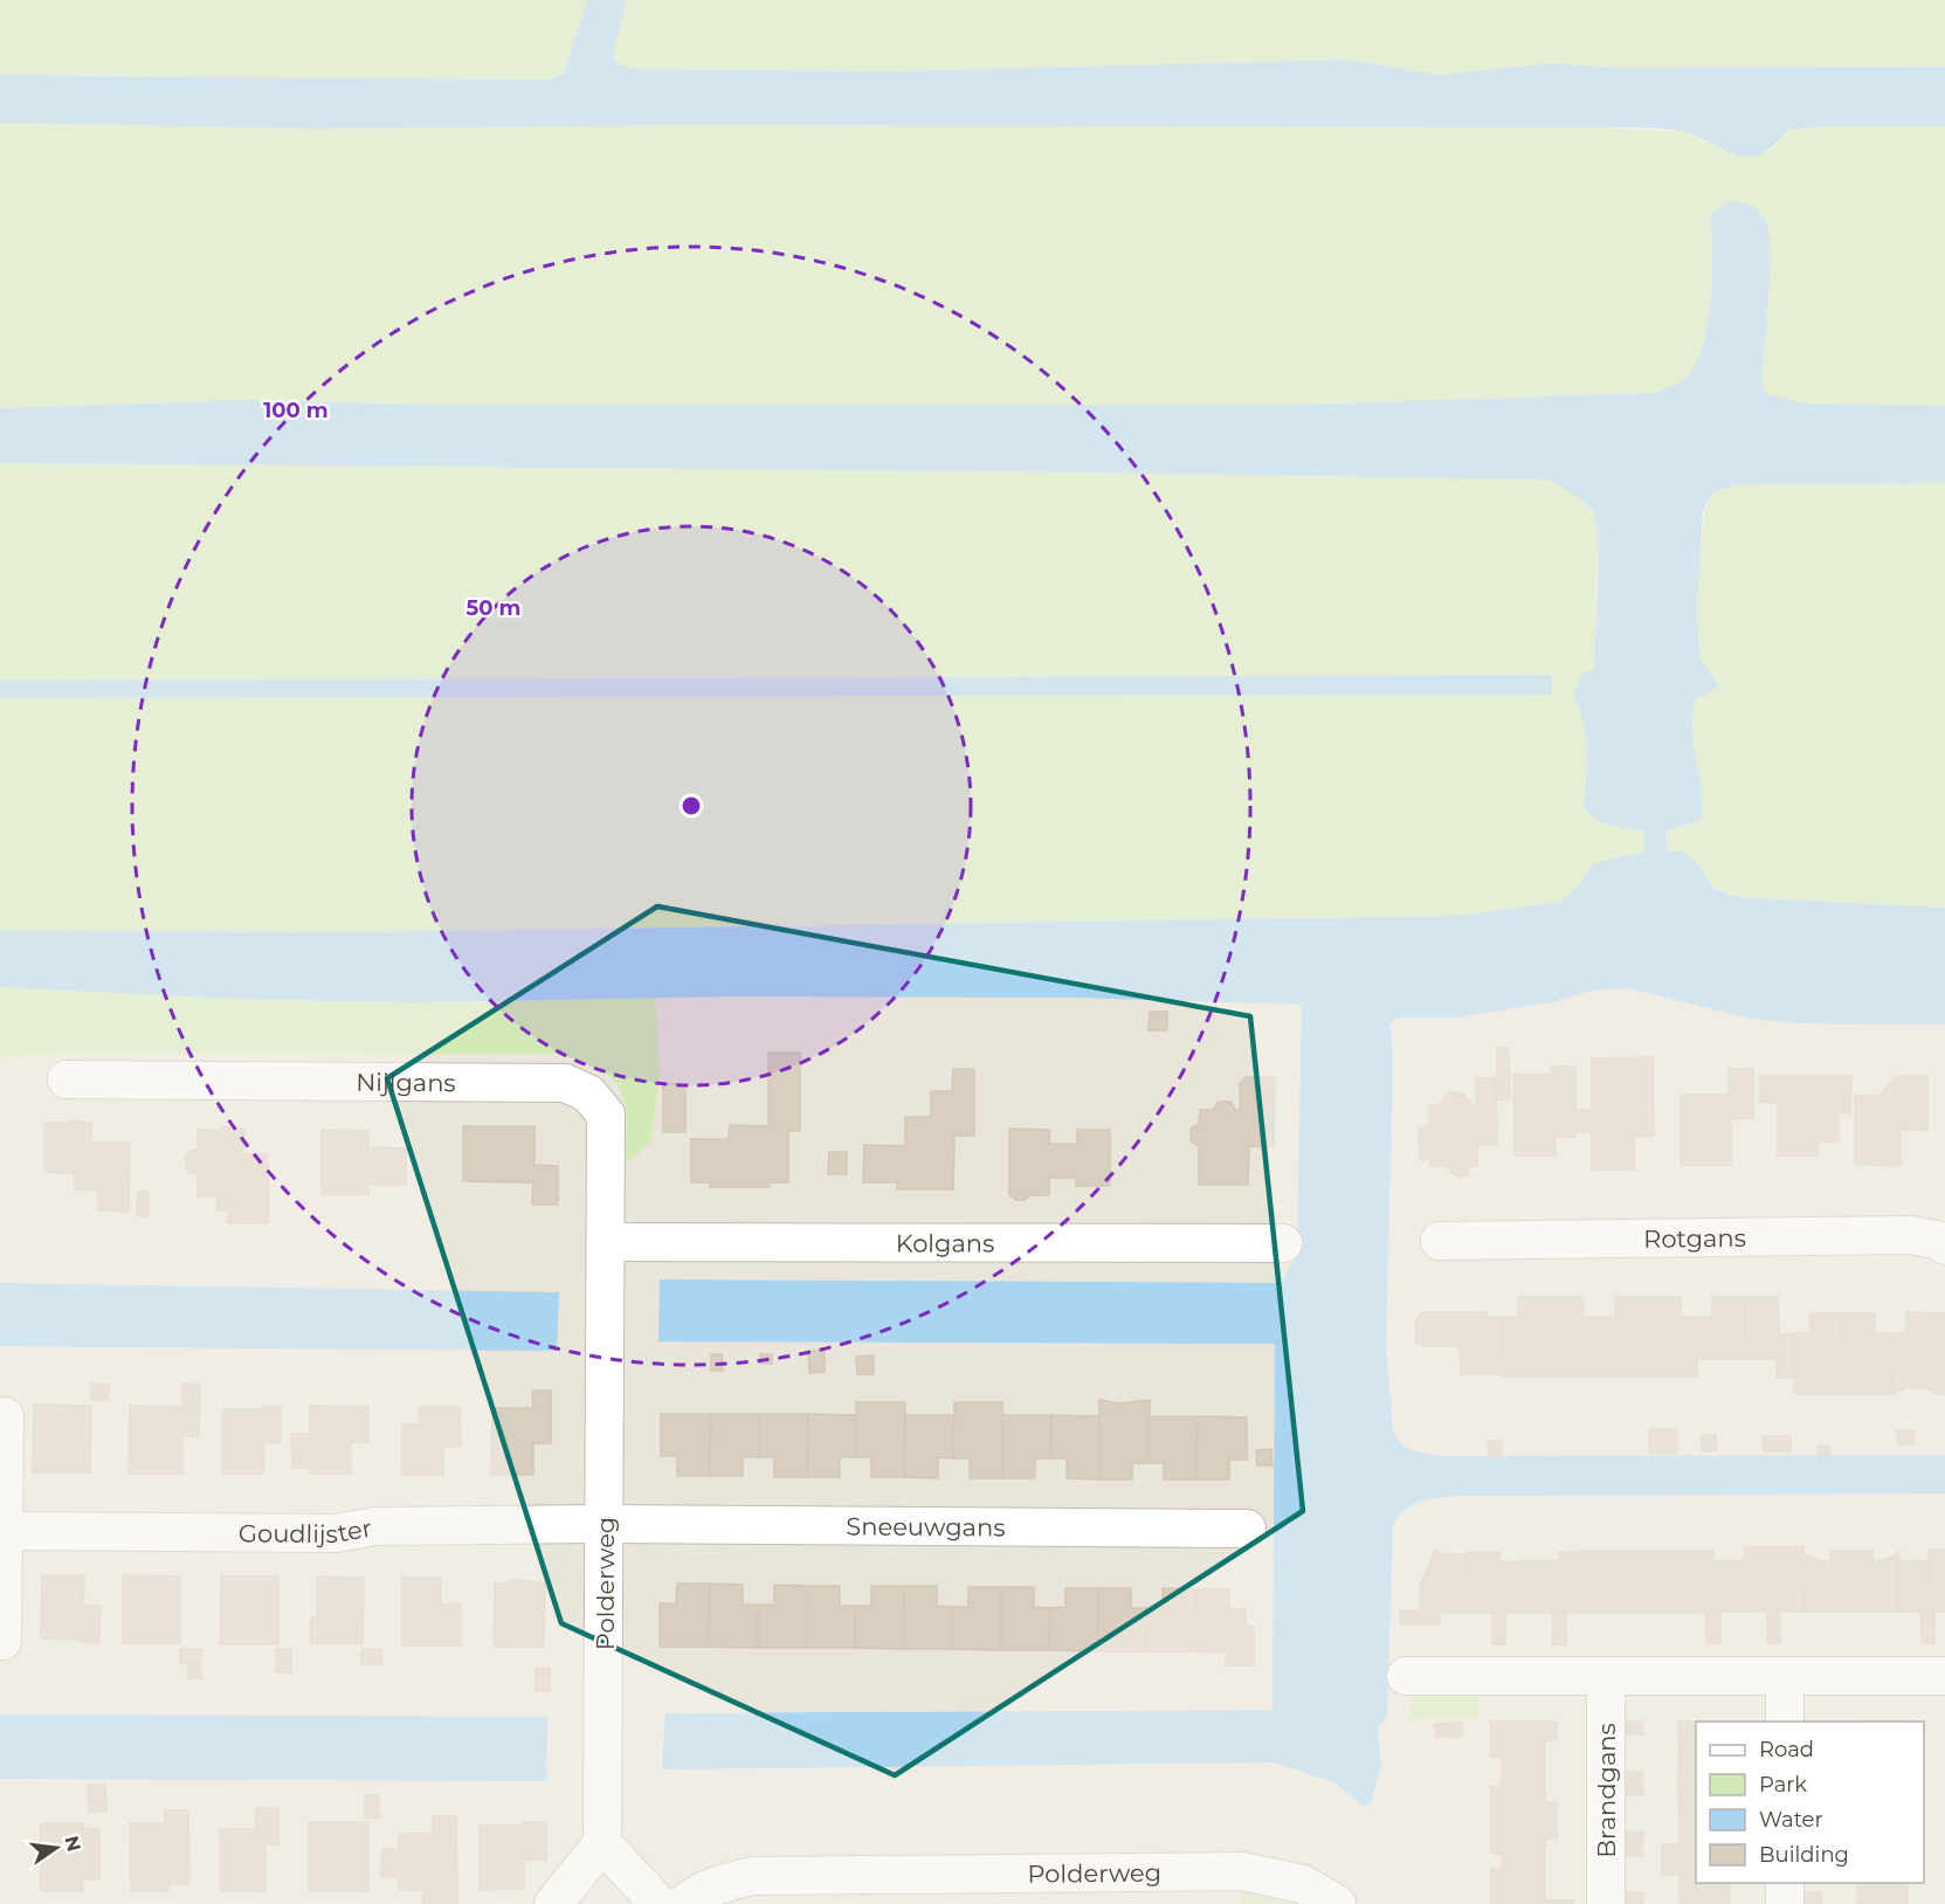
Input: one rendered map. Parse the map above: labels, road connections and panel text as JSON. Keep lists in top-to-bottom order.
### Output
{
  "streets": {
    "street": [
      "Nijlgans",
      "Rotgans",
      "Kolgans",
      "Sneeuwgans",
      "Goudlijster",
      "Polderweg",
      "Brandgans"
    ]
  },
  "crossings": [
    ["Nijlgans", "Kolgans"],
    ["Nijlgans", "Polderweg"],
    ["Kolgans", "Polderweg"],
    ["Sneeuwgans", "Goudlijster"],
    ["Sneeuwgans", "Polderweg"],
    ["Goudlijster", "Polderweg"]
  ],
  "legend": [
    "Road",
    "Park",
    "Water",
    "Building"
  ],
  "north": "right",
  "rings": ["100 m", "50 m"]
}
